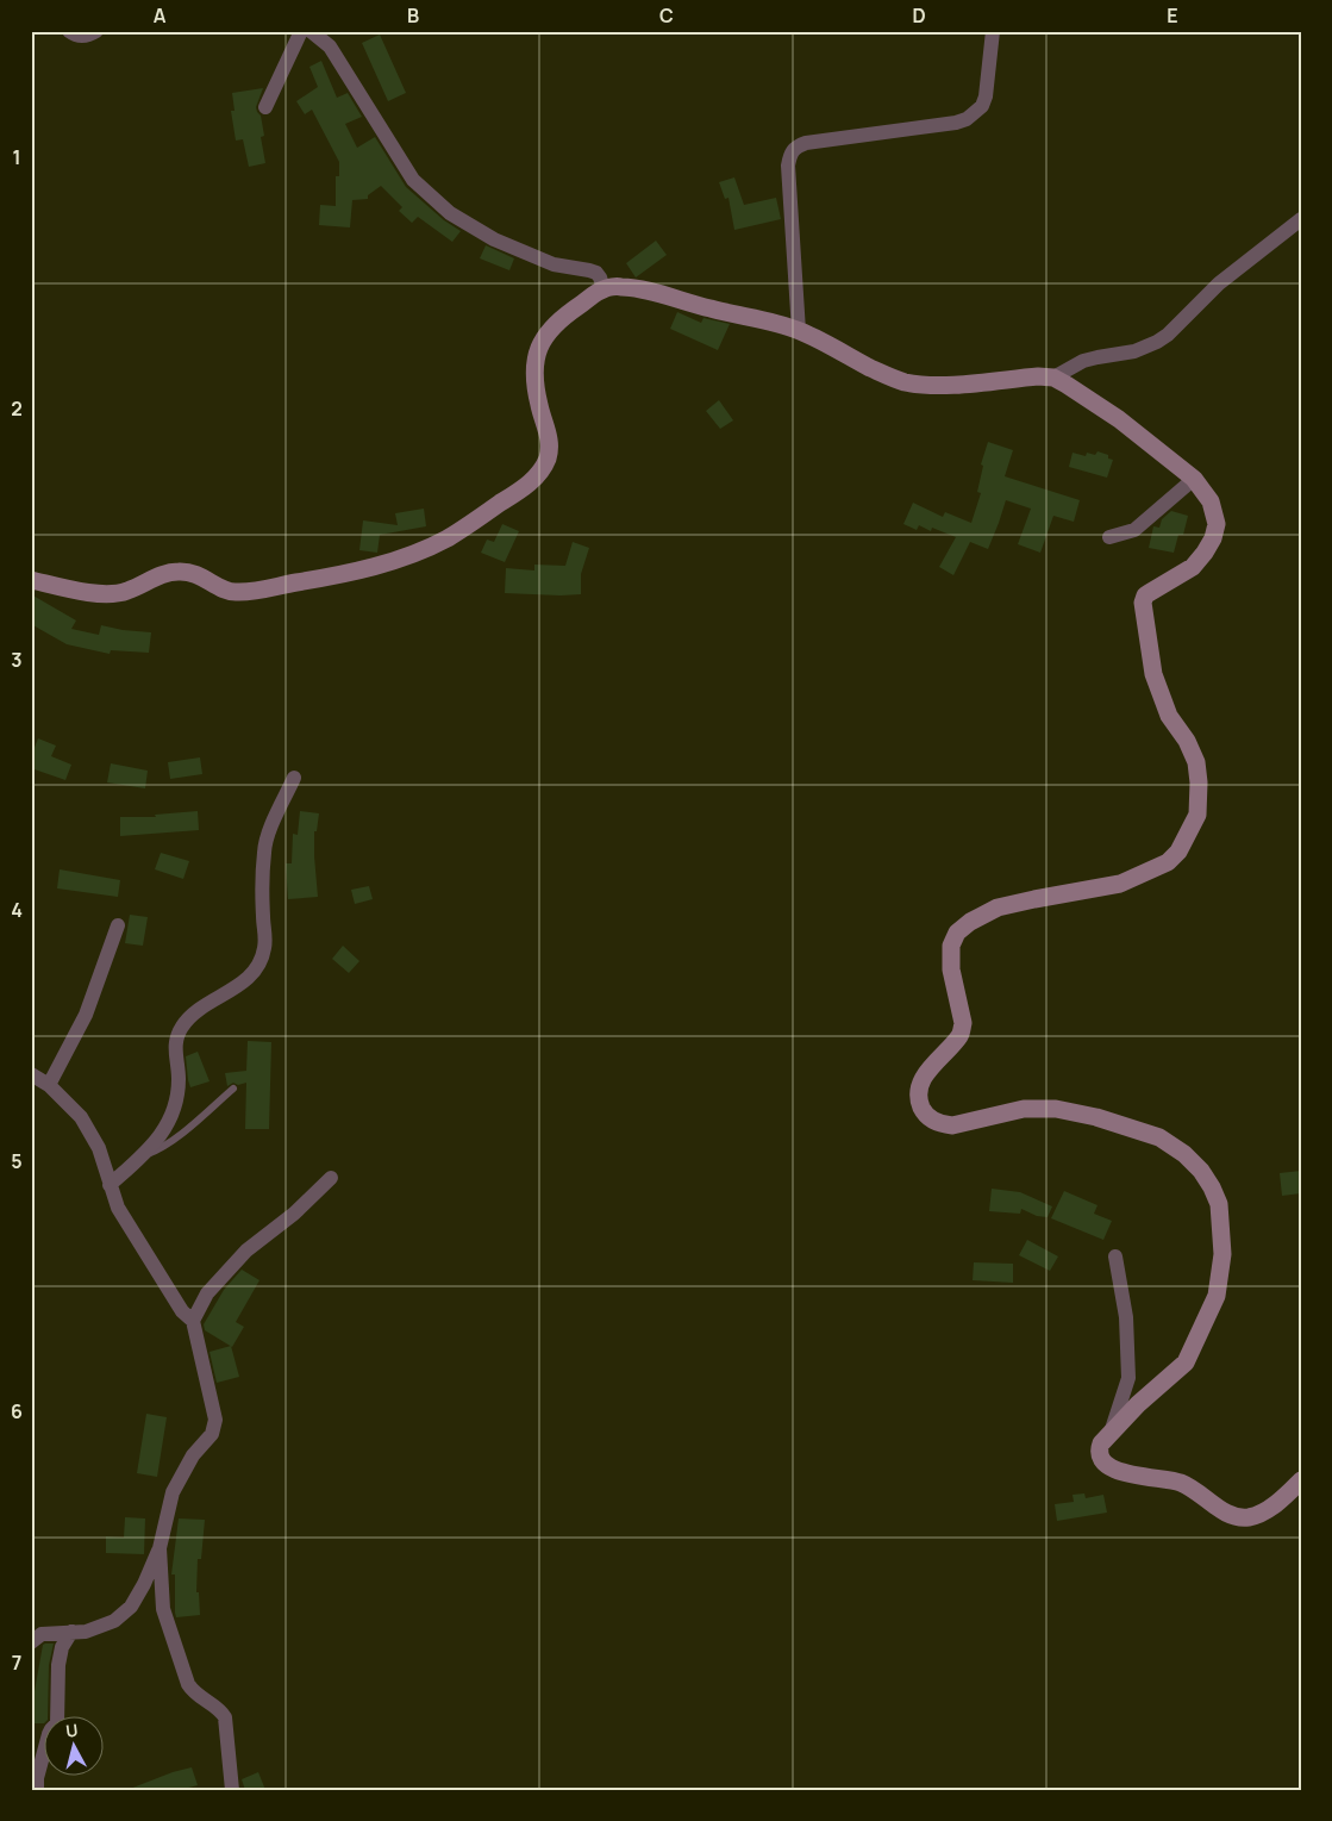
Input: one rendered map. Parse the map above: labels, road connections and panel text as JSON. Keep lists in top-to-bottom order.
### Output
{
  "north": "top",
  "grid": {
    "columns": [
      "A",
      "B",
      "C",
      "D",
      "E"
    ],
    "rows": [
      "1",
      "2",
      "3",
      "4",
      "5",
      "6",
      "7"
    ]
  }
}
